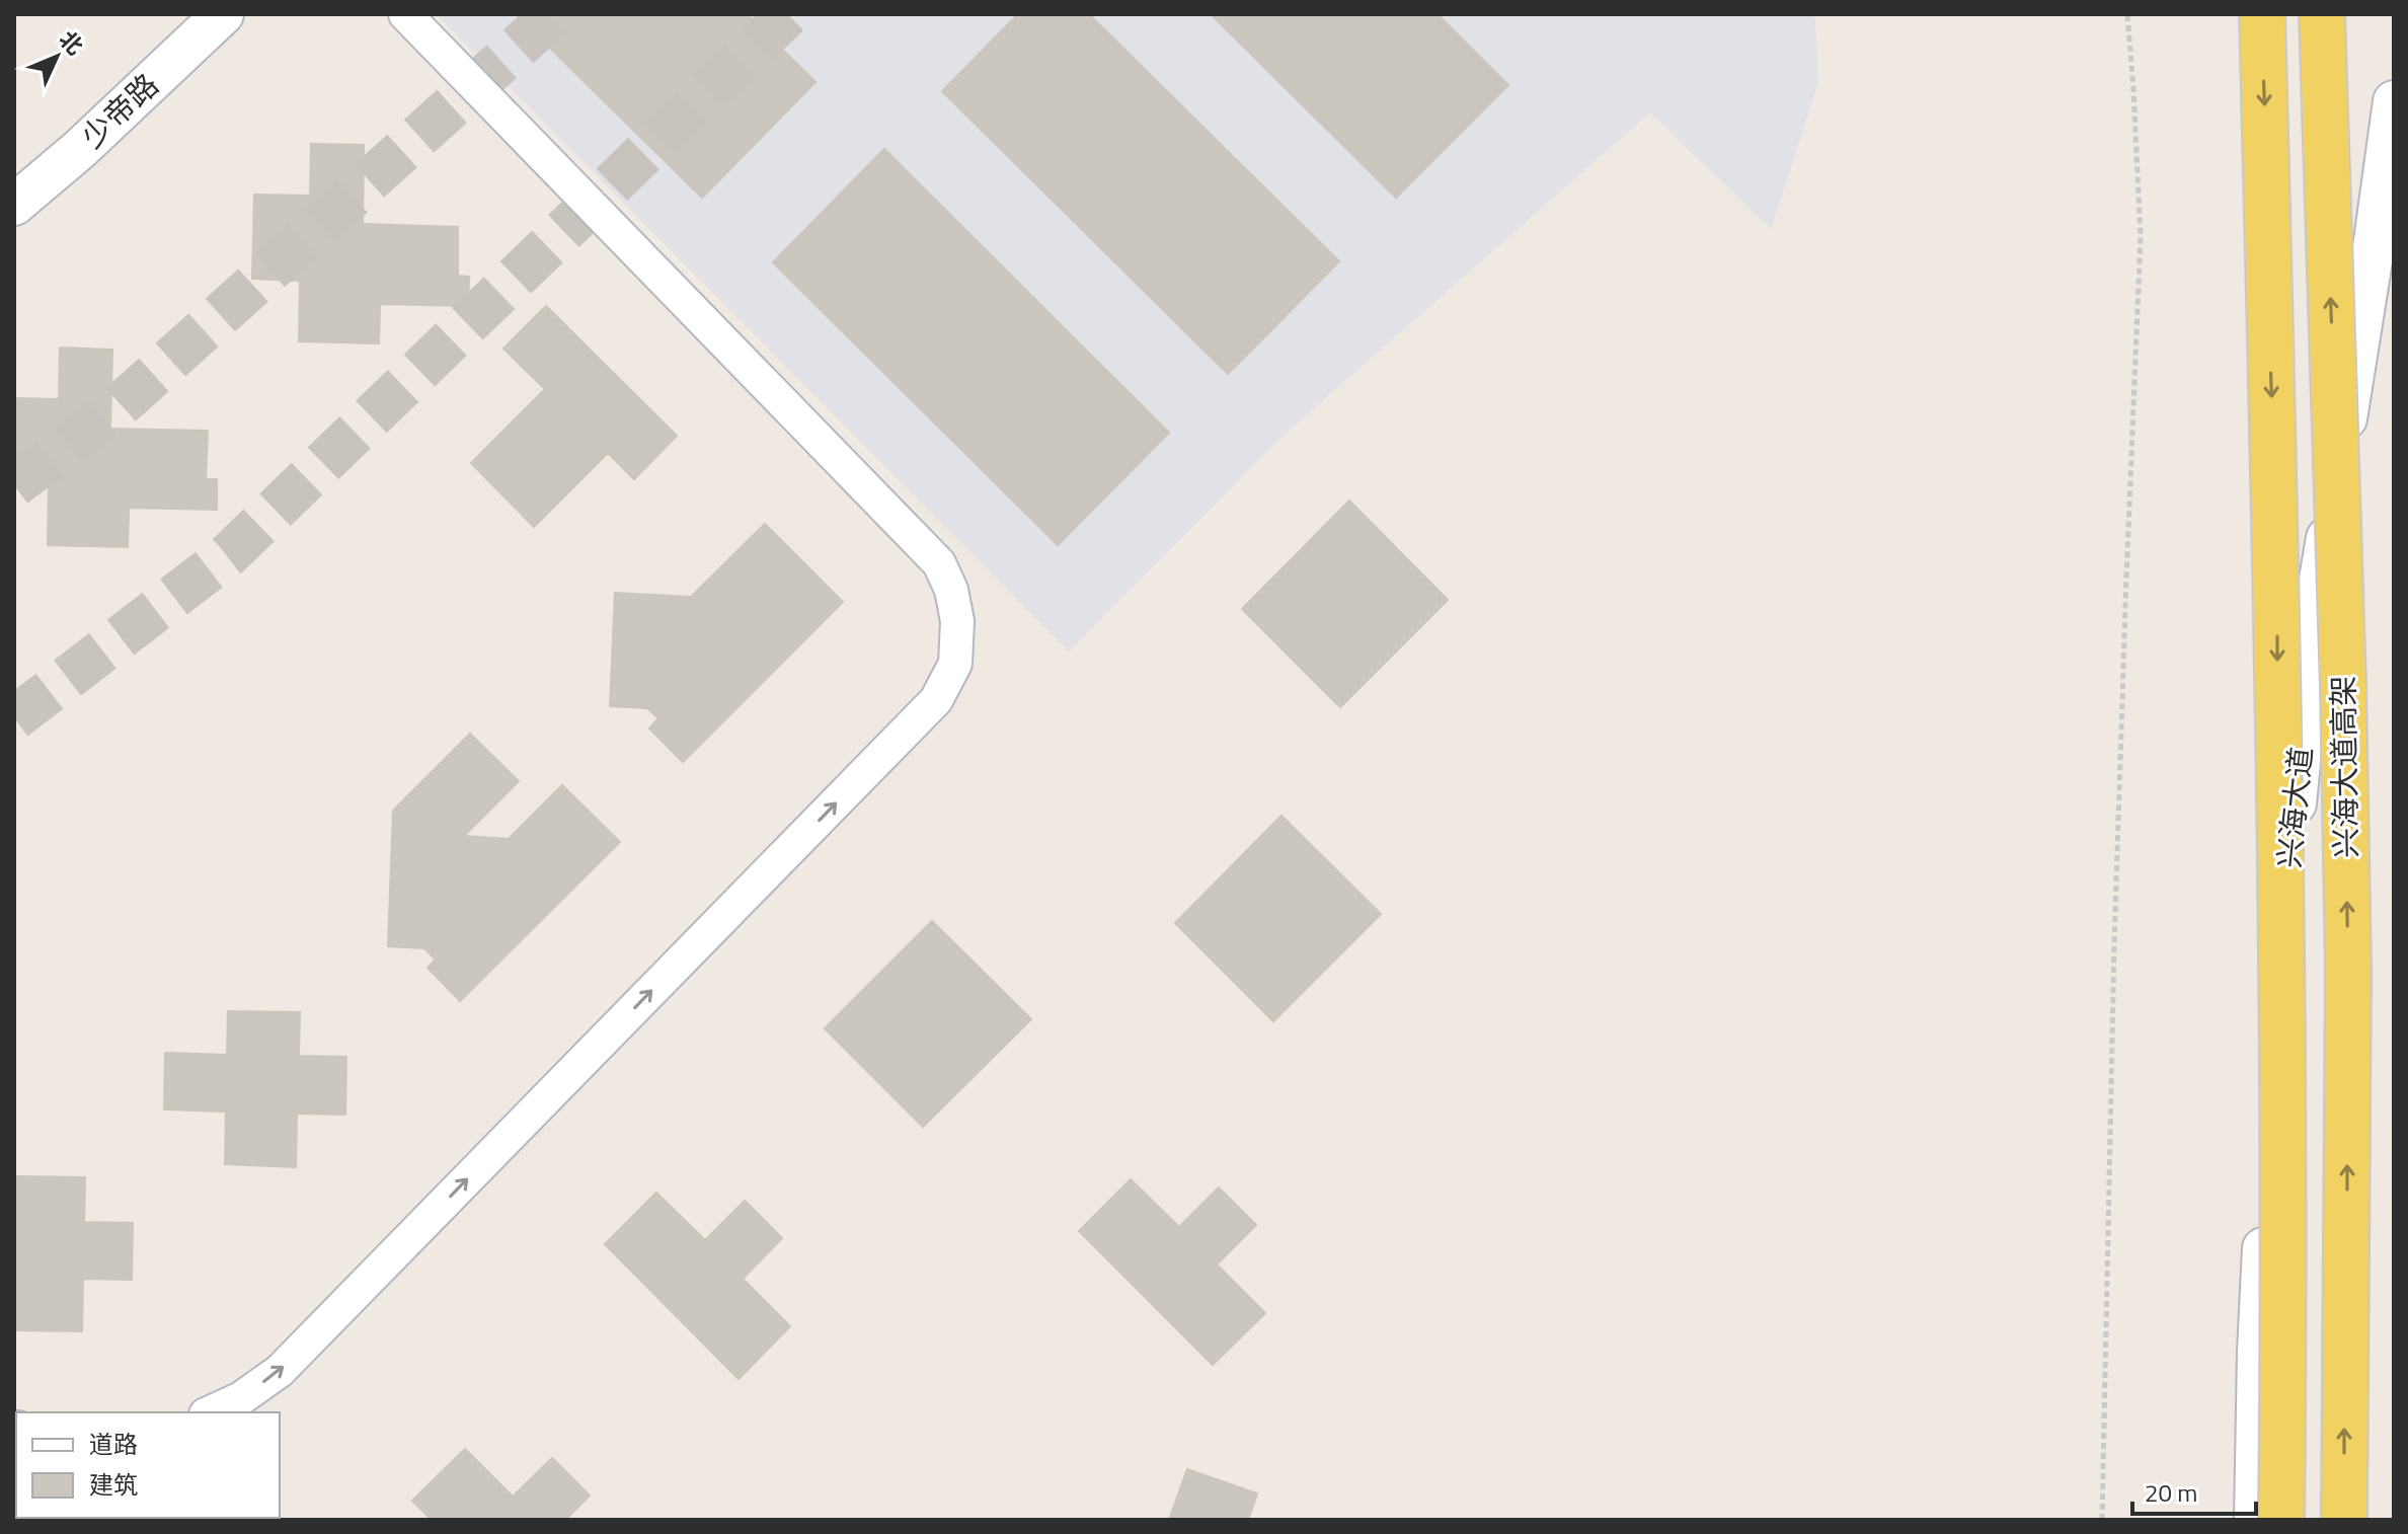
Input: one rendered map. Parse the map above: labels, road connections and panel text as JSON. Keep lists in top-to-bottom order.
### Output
{
  "streets": {
    "main road": ["兴海大道高架"],
    "street": ["少帝路", "兴海大道"]
  },
  "legend": ["道路", "建筑"],
  "scale_bar": "20 m",
  "north": "top right"
}
